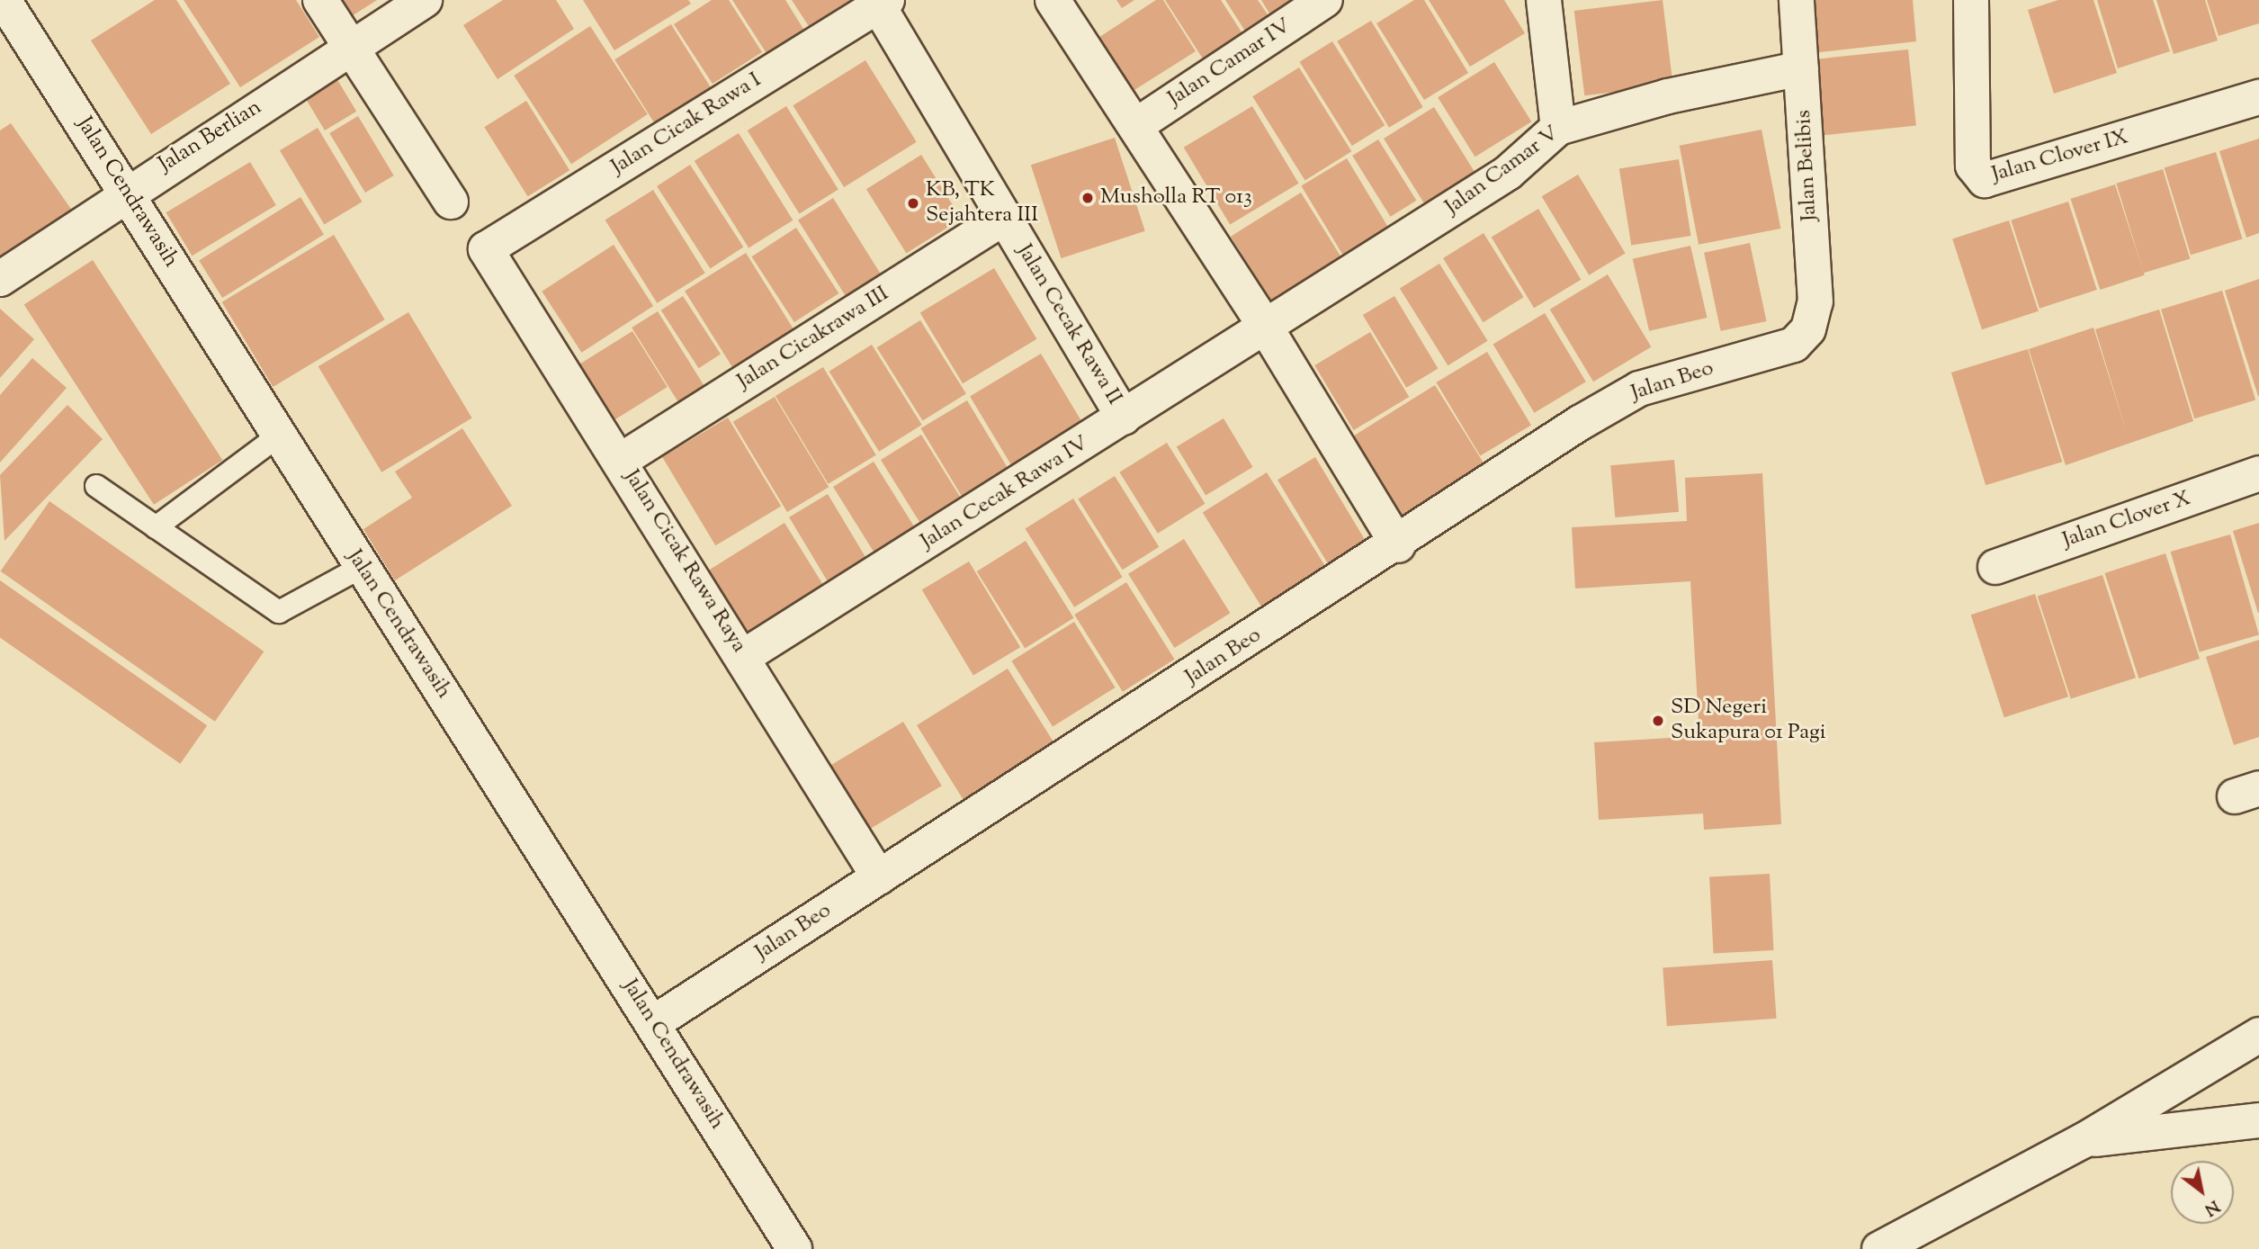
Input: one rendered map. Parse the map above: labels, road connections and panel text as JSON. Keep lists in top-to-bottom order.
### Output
{
  "streets": {
    "street": [
      "Jalan Camar IV",
      "Jalan Cicak Rawa I",
      "Jalan Berlian",
      "Jalan Clover IX",
      "Jalan Belibis",
      "Jalan Camar V",
      "Jalan Cendrawasih",
      "Jalan Cecak Rawa II",
      "Jalan Cicakrawa III",
      "Jalan Beo",
      "Jalan Cecak Rawa IV",
      "Jalan Clover X",
      "Jalan Cicak Rawa Raya"
    ]
  },
  "crossings": [
    ["Jalan Cicak Rawa I", "Jalan Cecak Rawa II"],
    ["Jalan Cicak Rawa I", "Jalan Cicak Rawa Raya"],
    ["Jalan Berlian", "Jalan Cendrawasih"],
    ["Jalan Belibis", "Jalan Camar V"],
    ["Jalan Belibis", "Jalan Beo"],
    ["Jalan Camar V", "Jalan Cecak Rawa IV"],
    ["Jalan Cendrawasih", "Jalan Beo"],
    ["Jalan Cecak Rawa II", "Jalan Cicakrawa III"],
    ["Jalan Cecak Rawa II", "Jalan Cecak Rawa IV"],
    ["Jalan Cicakrawa III", "Jalan Cicak Rawa Raya"],
    ["Jalan Beo", "Jalan Cicak Rawa Raya"],
    ["Jalan Cecak Rawa IV", "Jalan Cicak Rawa Raya"]
  ],
  "places": ["Musholla RT 013", "KB, TK Sejahtera III", "SD Negeri Sukapura 01 Pagi"],
  "north": "bottom right"
}
